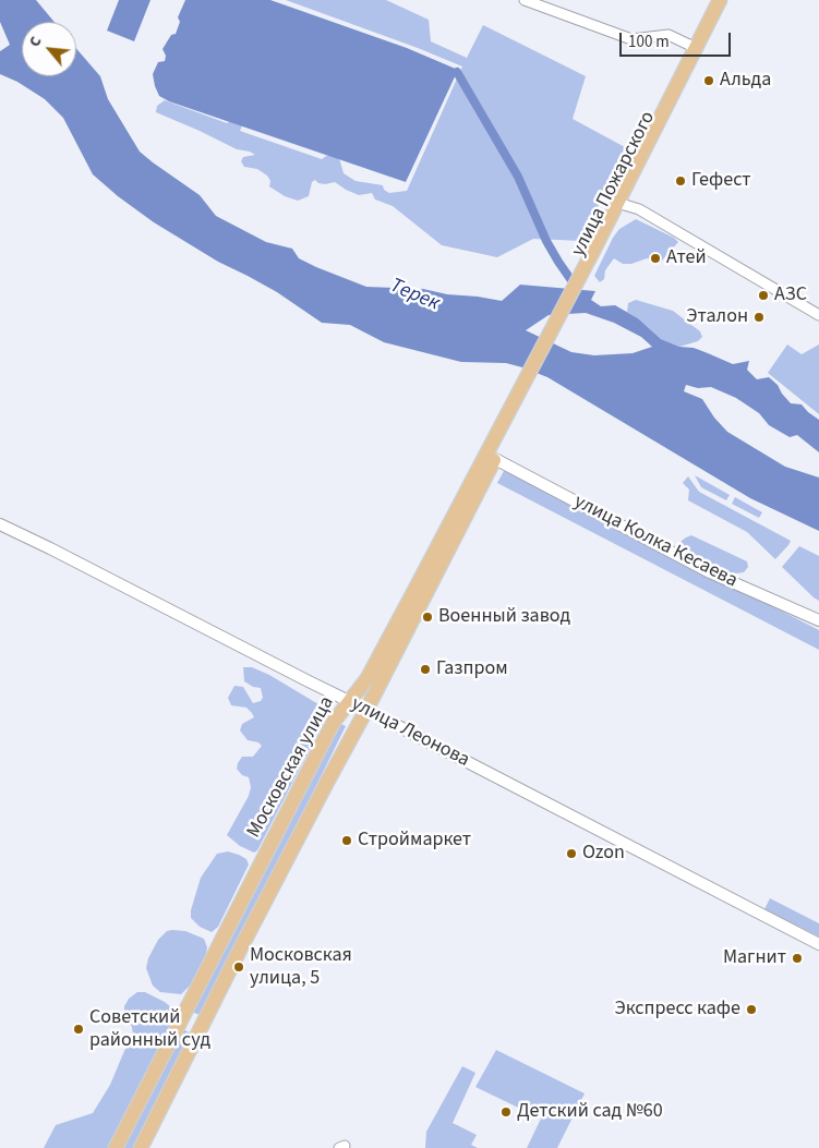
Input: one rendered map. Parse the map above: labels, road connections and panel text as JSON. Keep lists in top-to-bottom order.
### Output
{
  "streets": {
    "main road": ["улица Пожарского", "Московская улица"],
    "street": ["улица Колка Кесаева", "улица Леонова"]
  },
  "crossings": [
    ["улица Пожарского", "Московская улица"],
    ["улица Колка Кесаева", "Московская улица"],
    ["улица Леонова", "Московская улица"]
  ],
  "water": ["Терек"],
  "places": [
    "Альда",
    "Гефест",
    "Атей",
    "АЗС",
    "Эталон",
    "Военный завод",
    "Газпром",
    "Строймаркет",
    "Ozon",
    "Магнит",
    "Московская улица, 5",
    "Экспресс кафе",
    "Советский районный суд",
    "Детский сад №60"
  ],
  "scale_bar": "100 m",
  "north": "top left"
}
